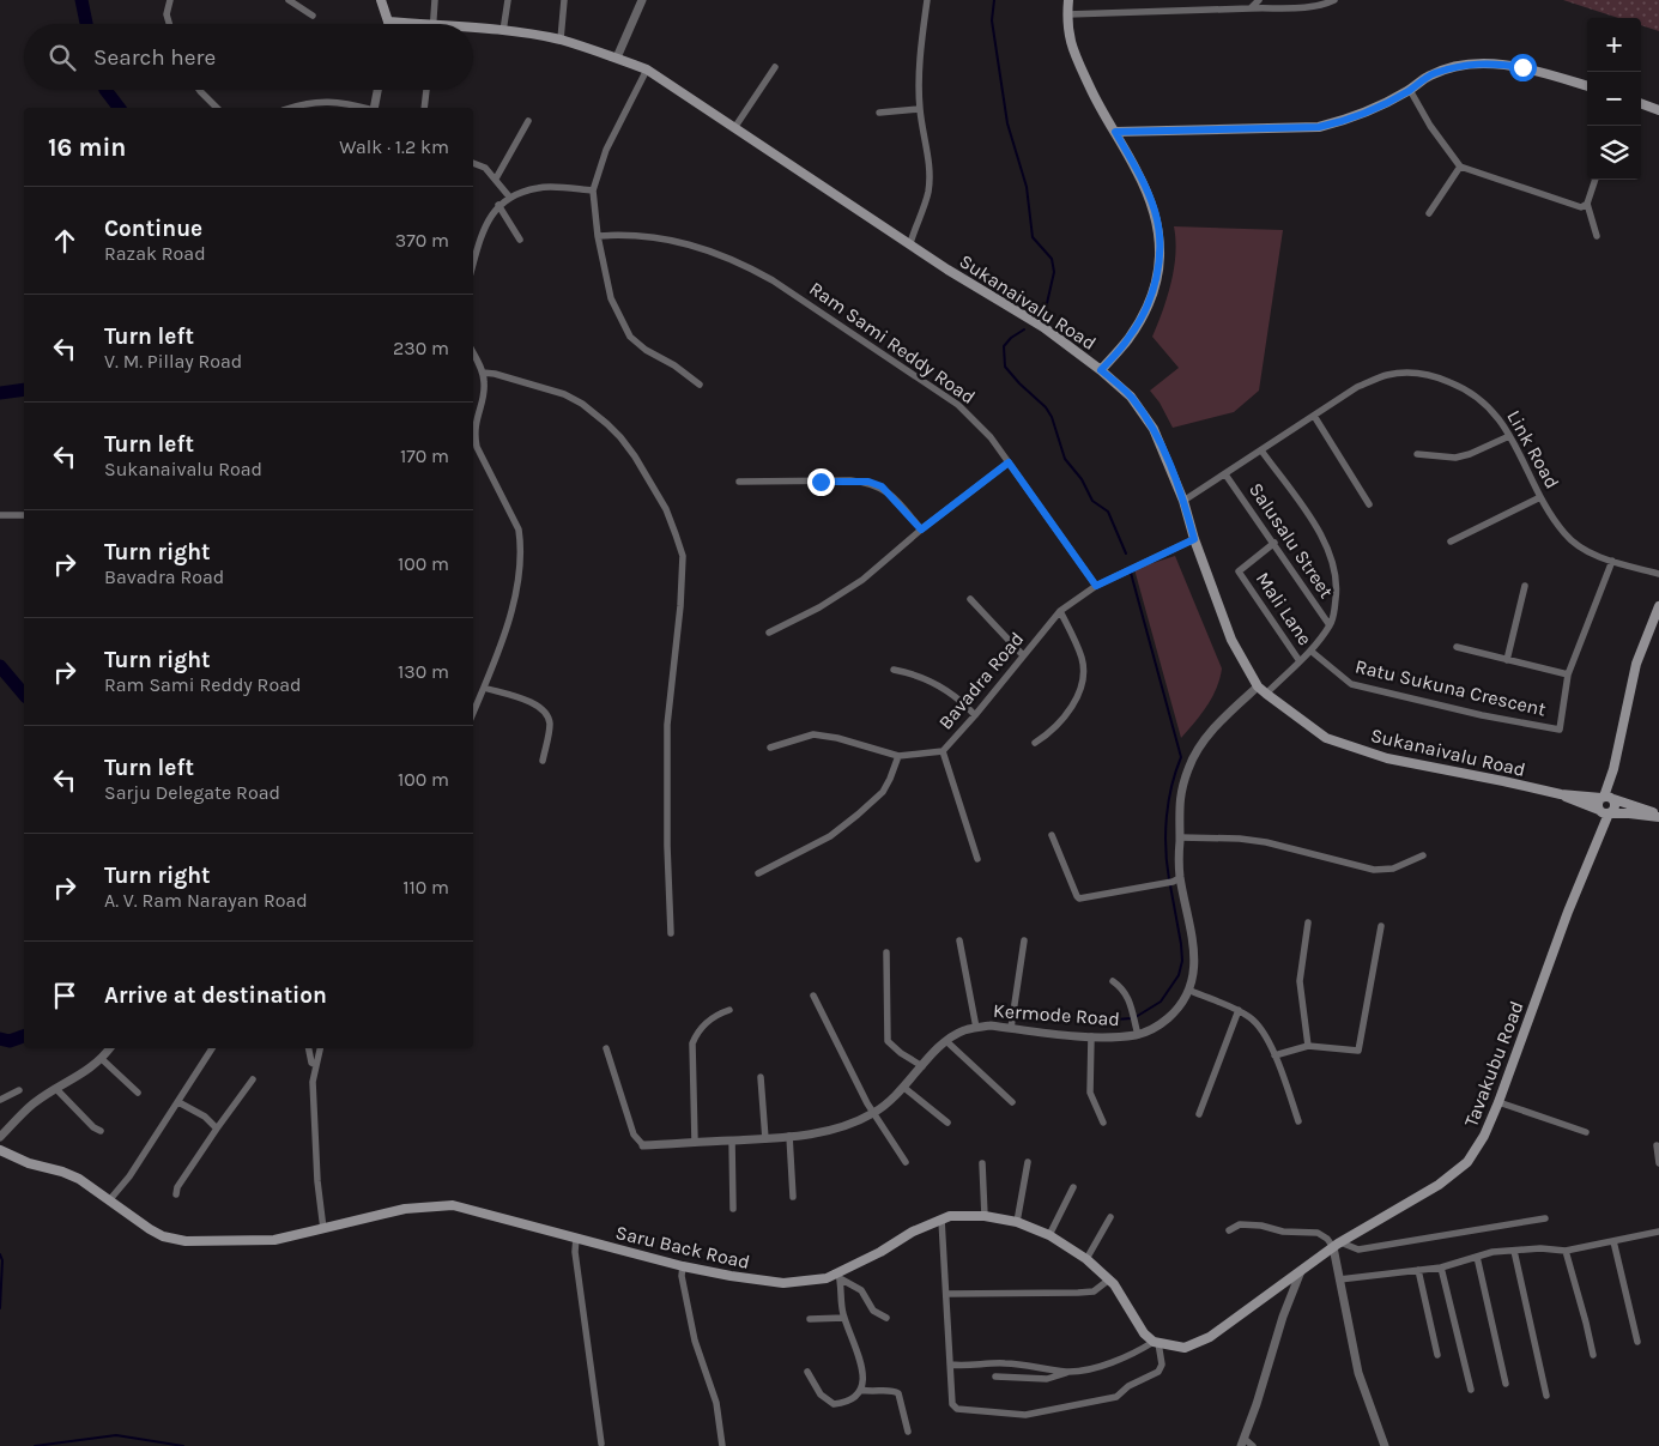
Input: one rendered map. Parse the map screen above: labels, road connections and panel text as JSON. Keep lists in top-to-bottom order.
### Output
{
  "streets": {
    "main road": ["Sukanaivalu Road", "Tavakubu Road", "Saru Back Road"],
    "street": [
      "Ram Sami Reddy Road",
      "Link Road",
      "Salusalu Street",
      "Mali Lane",
      "Bavadra Road",
      "Ratu Sukuna Crescent",
      "Kermode Road"
    ]
  },
  "crossings": [
    ["Sukanaivalu Road", "Link Road"],
    ["Sukanaivalu Road", "Bavadra Road"],
    ["Sukanaivalu Road", "Tavakubu Road"],
    ["Ram Sami Reddy Road", "Bavadra Road"],
    ["Link Road", "Salusalu Street"],
    ["Link Road", "Ratu Sukuna Crescent"],
    ["Salusalu Street", "Mali Lane"]
  ],
  "page": {
    "map_buttons": ["+", "−"],
    "search": "Search here",
    "heading": ["16 min", "Walk · 1.2 km"],
    "list": [
      ["Continue", "Razak Road", "370 m"],
      ["Turn left", "V. M. Pillay Road", "230 m"],
      ["Turn left", "Sukanaivalu Road", "170 m"],
      ["Turn right", "Bavadra Road", "100 m"],
      ["Turn right", "Ram Sami Reddy Road", "130 m"],
      ["Turn left", "Sarju Delegate Road", "100 m"],
      ["Turn right", "A. V. Ram Narayan Road", "110 m"],
      "Arrive at destination"
    ]
  }
}
